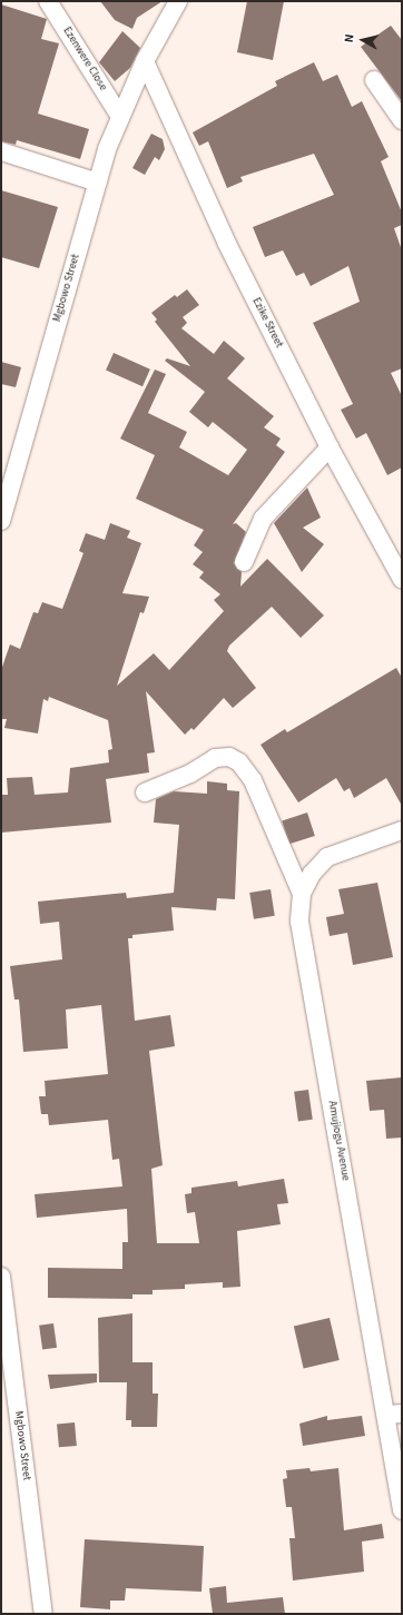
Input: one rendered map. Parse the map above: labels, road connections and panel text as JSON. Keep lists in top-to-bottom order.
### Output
{
  "streets": {
    "street": [
      "Ezenwere Close",
      "Mgbowo Street",
      "Ezike Street",
      "Amujiogu Avenue"
    ]
  },
  "crossings": [
    ["Ezenwere Close", "Mgbowo Street"],
    ["Mgbowo Street", "Ezike Street"]
  ],
  "north": "left"
}
